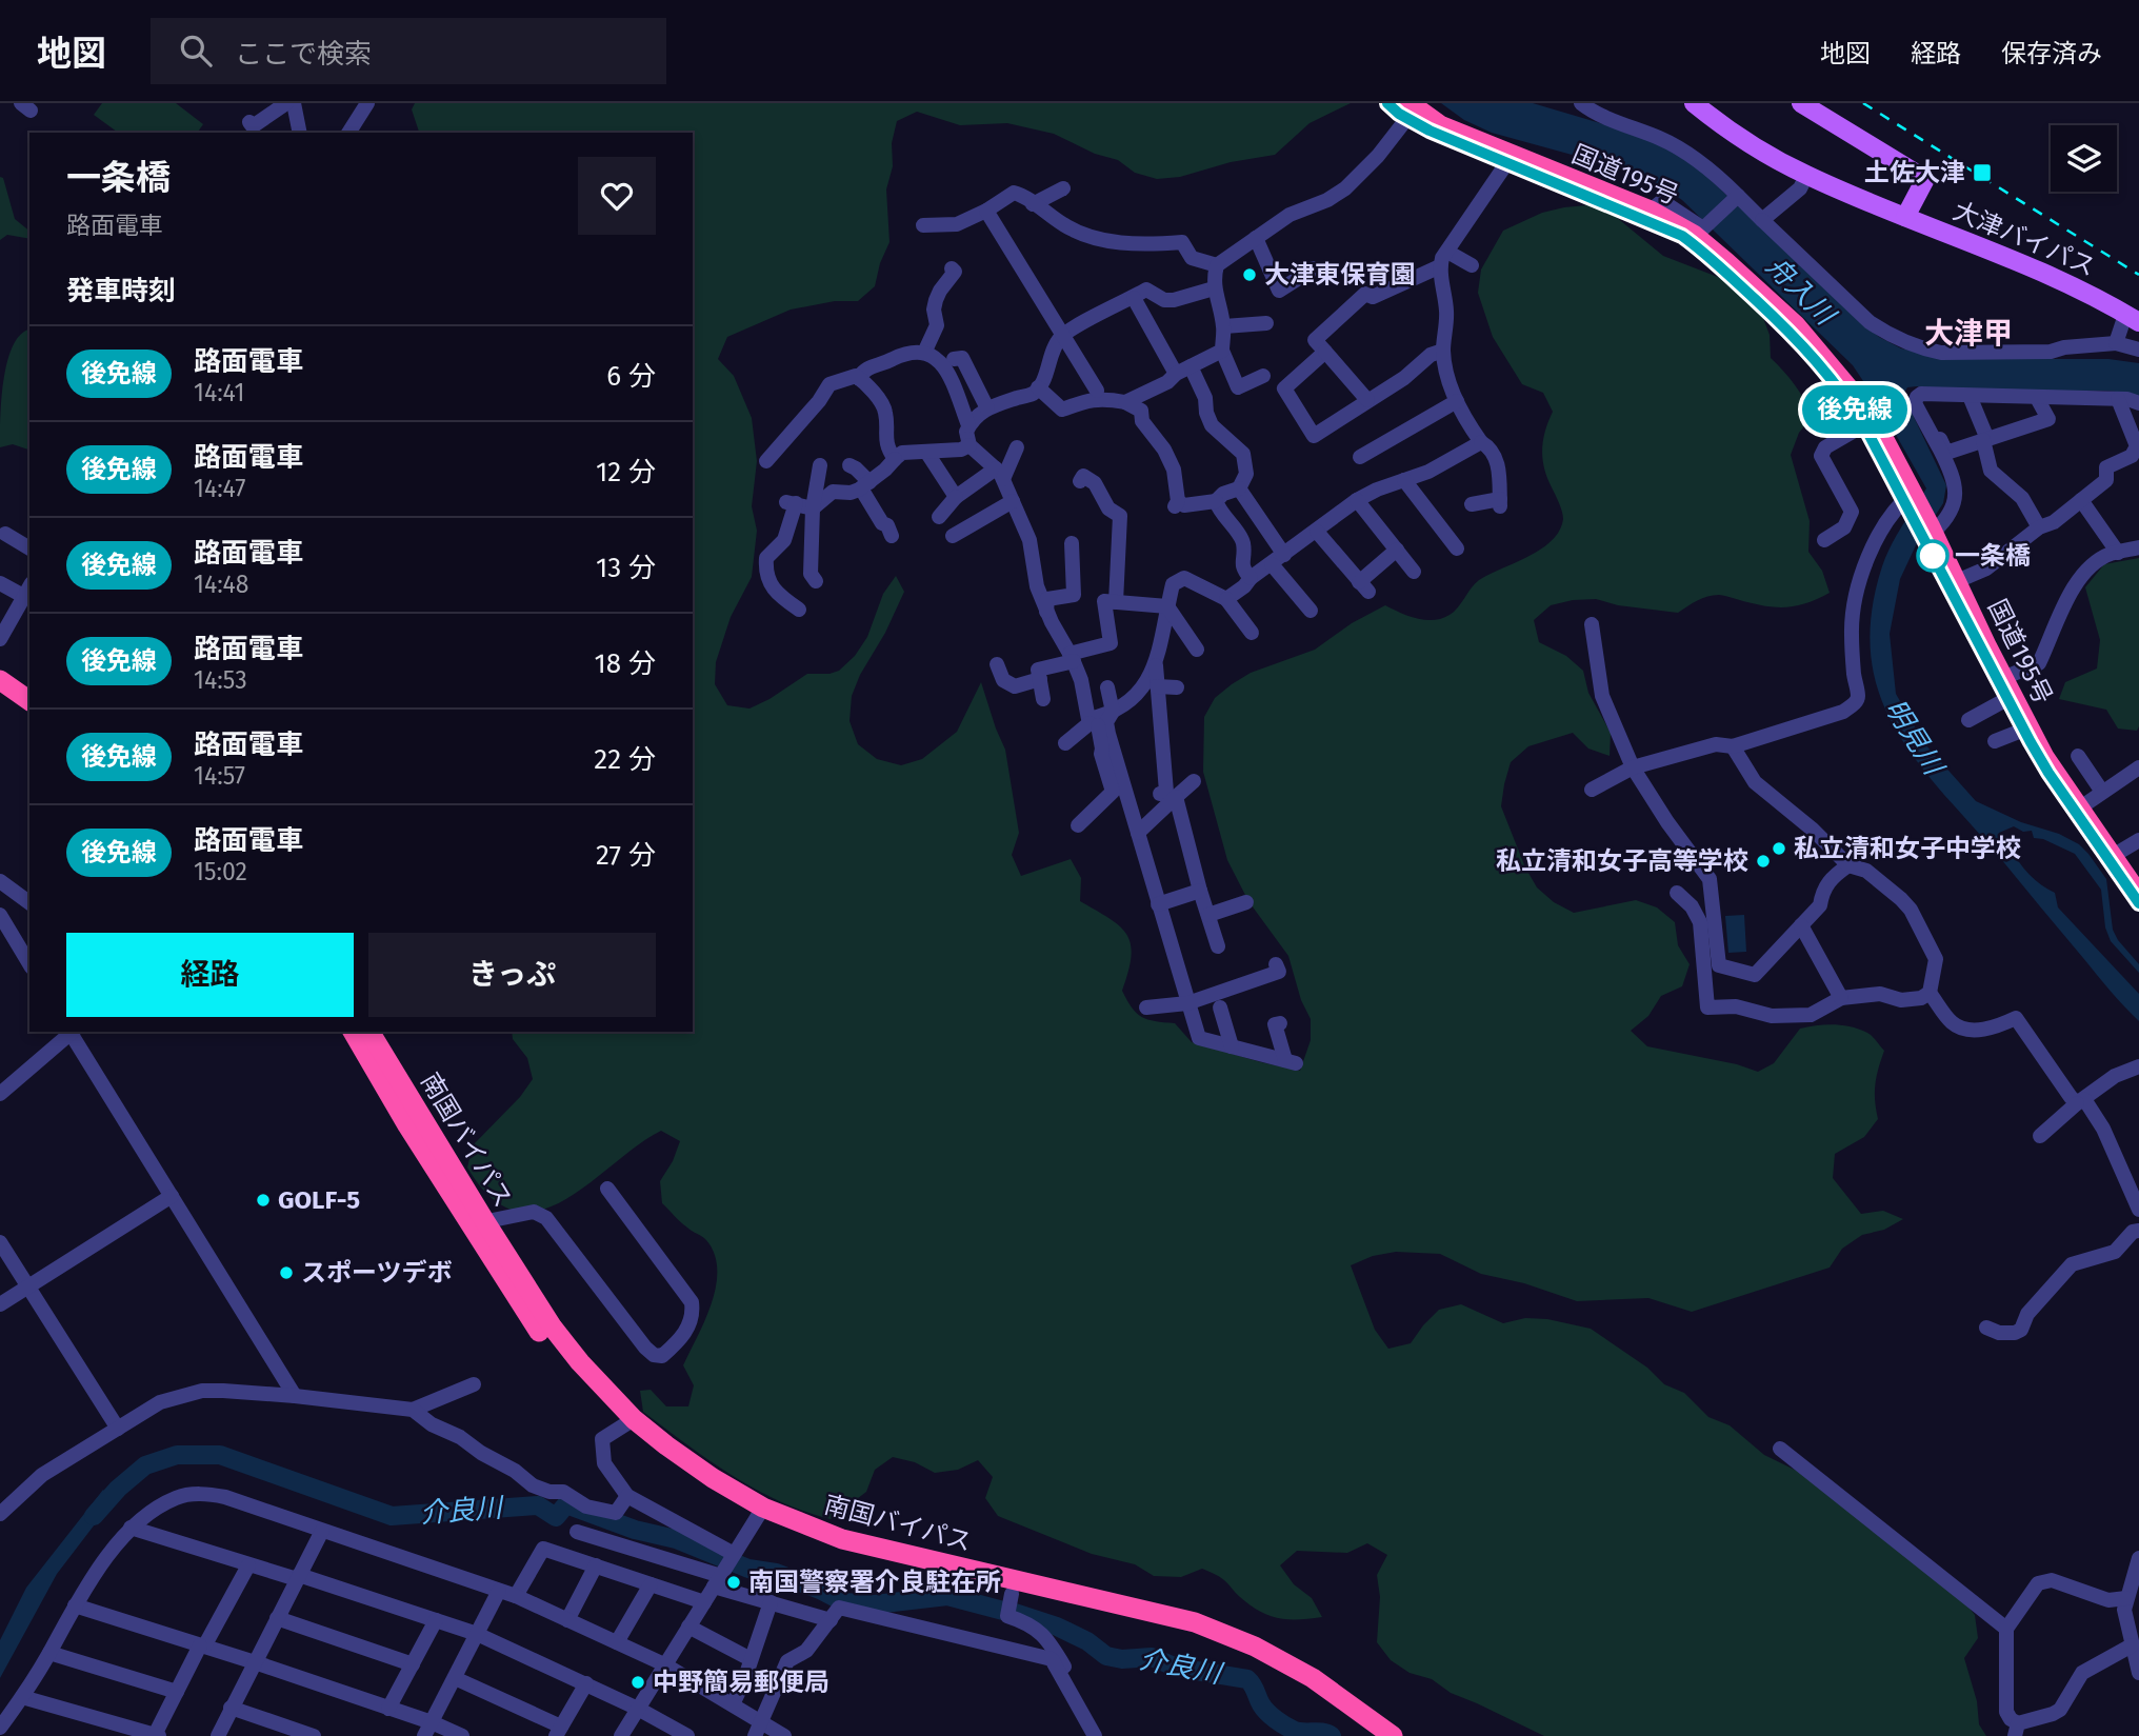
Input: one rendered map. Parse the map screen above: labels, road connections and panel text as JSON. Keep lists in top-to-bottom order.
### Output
{
  "streets": {
    "highway": ["国道195号", "南国バイパス"],
    "main road": ["大津バイパス"]
  },
  "districts": ["大津甲"],
  "water": ["舟入川", "明見川", "介良川"],
  "places": {
    "transit": ["土佐大津"],
    "other": [
      "大津東保育園",
      "一条橋",
      "私立清和女子中学校",
      "私立清和女子高等学校",
      "GOLF-5",
      "スポーツデボ",
      "南国警察署介良駐在所",
      "中野簡易郵便局"
    ]
  },
  "lines": ["tram line 後免線"],
  "page": {
    "header": "地図",
    "search": "ここで検索",
    "nav": ["地図", "経路", "保存済み"],
    "on_map": "後免線",
    "heading": [
      ["一条橋", "路面電車"],
      "発車時刻"
    ],
    "list": [
      {
        "mark": "後免線",
        "name": "路面電車",
        "note": "14:41",
        "value": "6 分"
      },
      {
        "mark": "後免線",
        "name": "路面電車",
        "note": "14:47",
        "value": "12 分"
      },
      {
        "mark": "後免線",
        "name": "路面電車",
        "note": "14:48",
        "value": "13 分"
      },
      {
        "mark": "後免線",
        "name": "路面電車",
        "note": "14:53",
        "value": "18 分"
      },
      {
        "mark": "後免線",
        "name": "路面電車",
        "note": "14:57",
        "value": "22 分"
      },
      {
        "mark": "後免線",
        "name": "路面電車",
        "note": "15:02",
        "value": "27 分"
      }
    ],
    "buttons": ["経路", "きっぷ"]
  }
}
